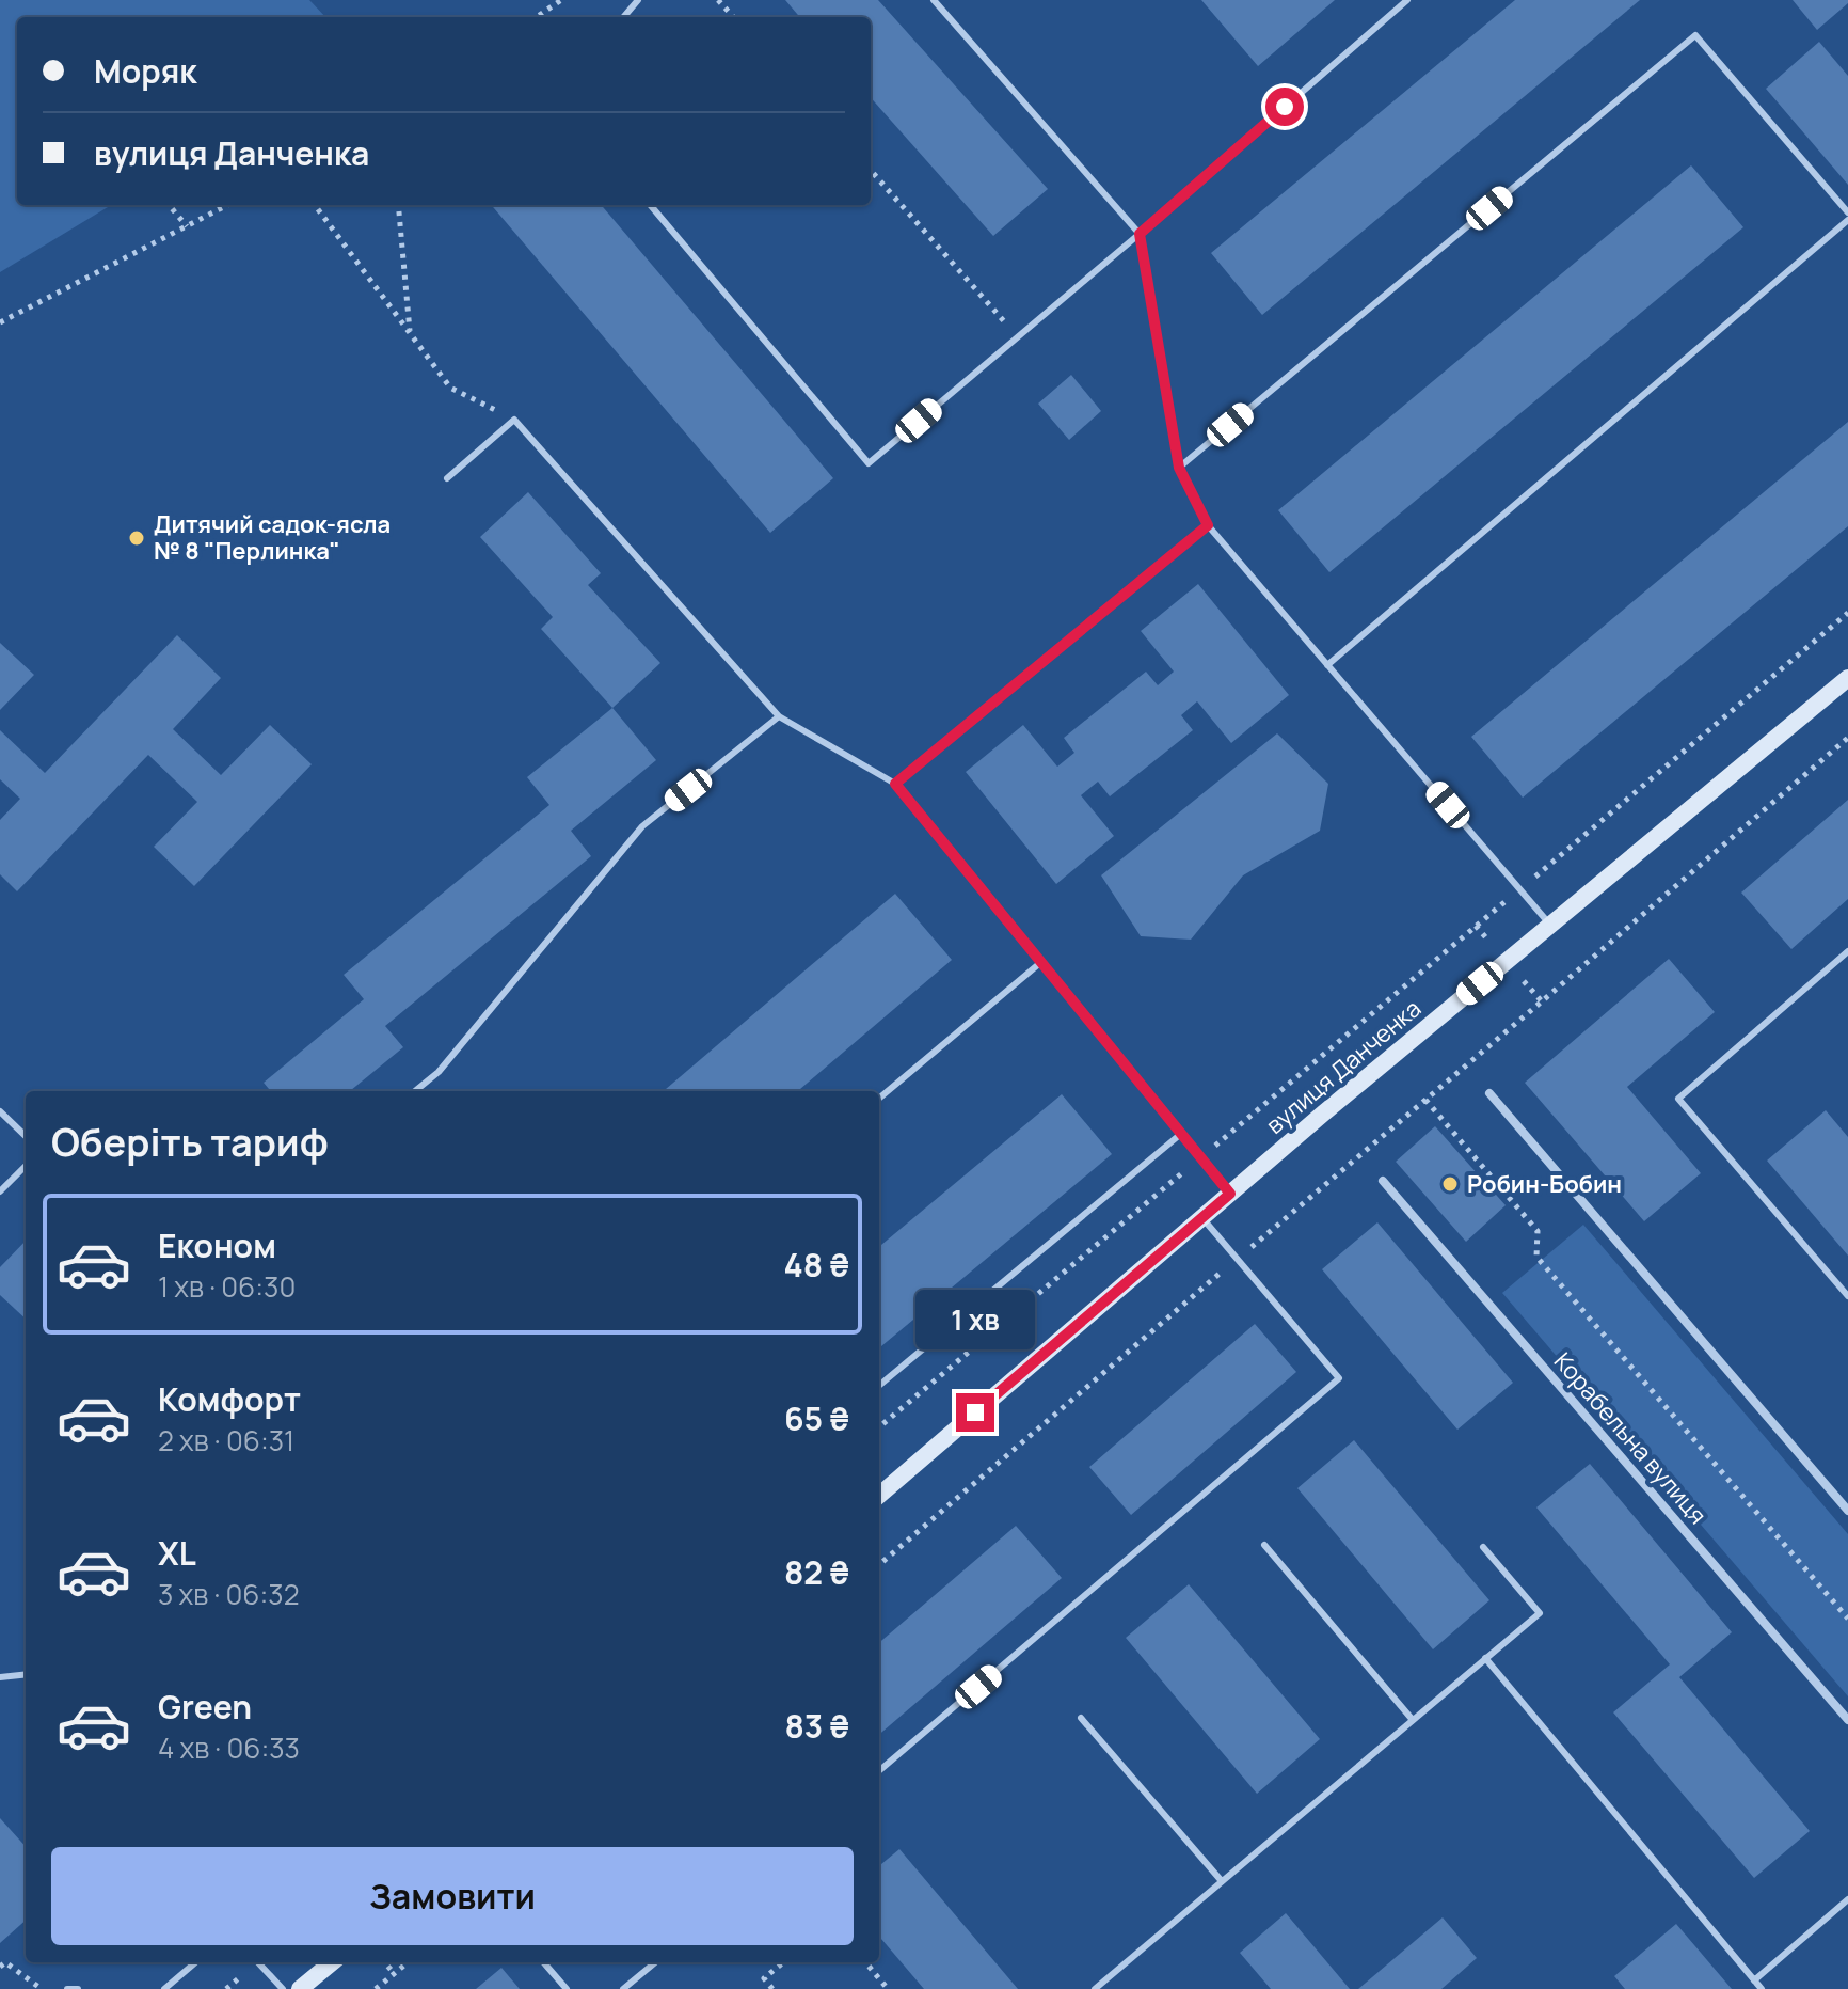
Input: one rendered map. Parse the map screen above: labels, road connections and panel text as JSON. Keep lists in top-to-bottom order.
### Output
{
  "streets": {
    "street": ["вулиця Данченка", "Корабельна вулиця"]
  },
  "places": ["Дитячий садок-ясла № 8 \"Перлинка\"", "Робин-Бобин"],
  "page": {
    "banner": ["Моряк", "вулиця Данченка"],
    "heading": "Оберіть тариф",
    "list": [
      {
        "name": "Економ",
        "note": "1 хв · 06:30",
        "value": "48 ₴"
      },
      {
        "name": "Комфорт",
        "note": "2 хв · 06:31",
        "value": "65 ₴"
      },
      {
        "name": "XL",
        "note": "3 хв · 06:32",
        "value": "82 ₴"
      },
      {
        "name": "Green",
        "note": "4 хв · 06:33",
        "value": "83 ₴"
      }
    ],
    "bubble": "1 хв",
    "buttons": "Замовити"
  }
}
